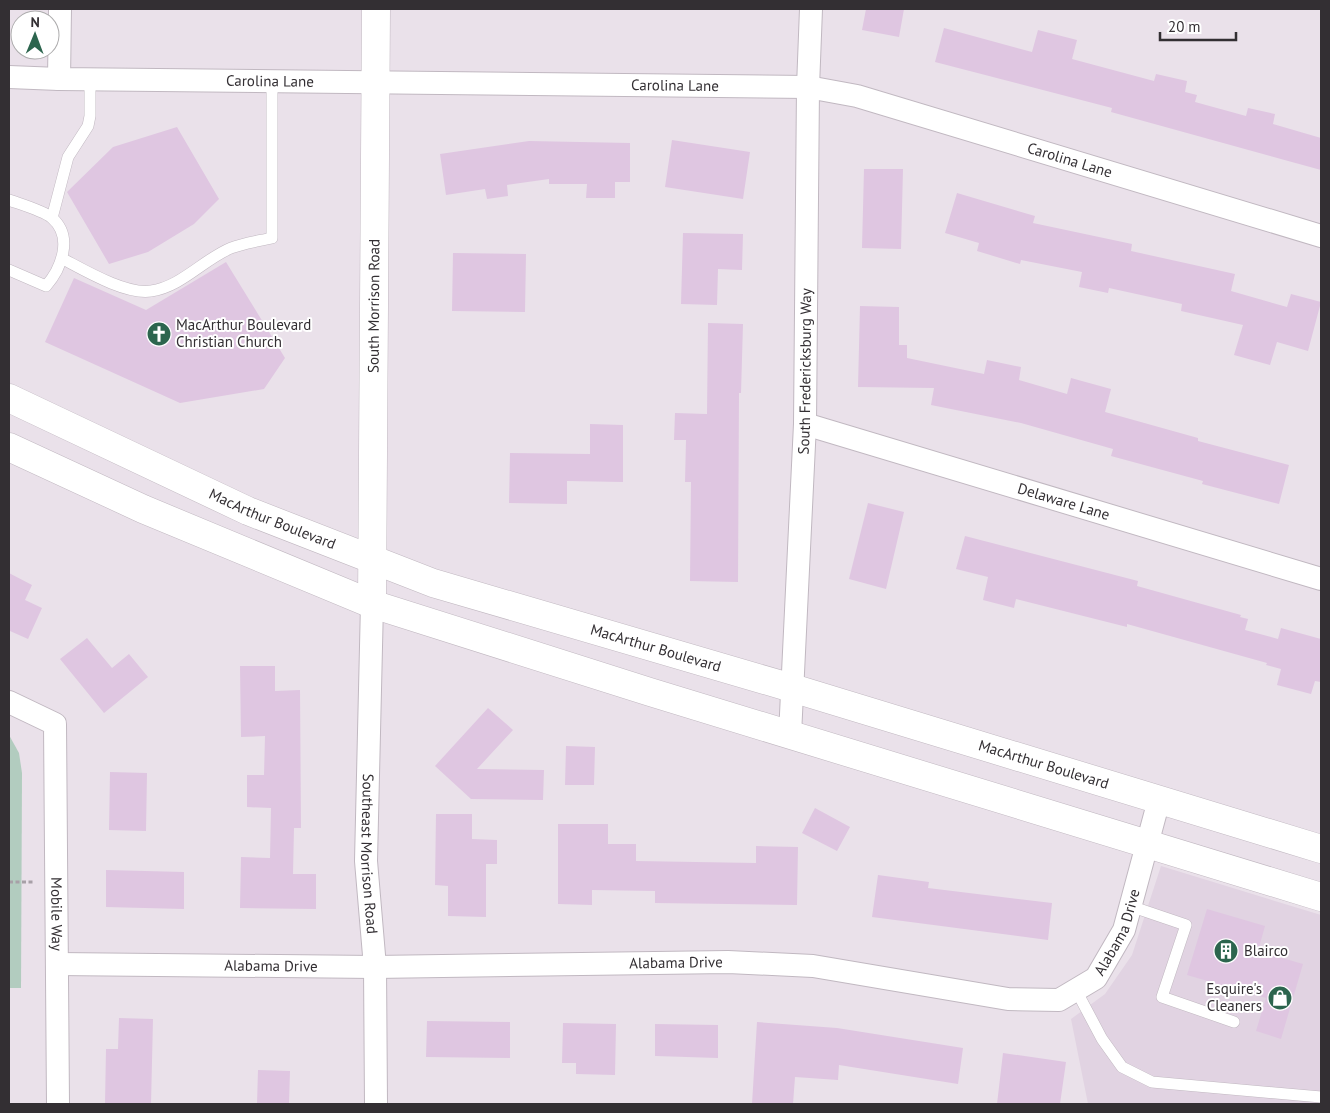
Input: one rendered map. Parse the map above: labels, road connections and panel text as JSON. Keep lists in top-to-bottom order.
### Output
{
  "streets": {
    "street": [
      "Carolina Lane",
      "South Morrison Road",
      "South Fredericksburg Way",
      "Delaware Lane",
      "MacArthur Boulevard",
      "Southeast Morrison Road",
      "Mobile Way",
      "Alabama Drive"
    ]
  },
  "crossings": [
    ["Carolina Lane", "South Morrison Road"],
    ["Carolina Lane", "South Fredericksburg Way"],
    ["South Morrison Road", "MacArthur Boulevard"],
    ["South Morrison Road", "Southeast Morrison Road"],
    ["South Fredericksburg Way", "Delaware Lane"],
    ["South Fredericksburg Way", "MacArthur Boulevard"],
    ["MacArthur Boulevard", "Alabama Drive"],
    ["Southeast Morrison Road", "Alabama Drive"],
    ["Mobile Way", "Alabama Drive"]
  ],
  "places": {
    "church": ["MacArthur Boulevard Christian Church"],
    "building": ["Blairco"],
    "shop": ["Esquire's Cleaners"]
  },
  "scale_bar": "20 m",
  "north": "top"
}
